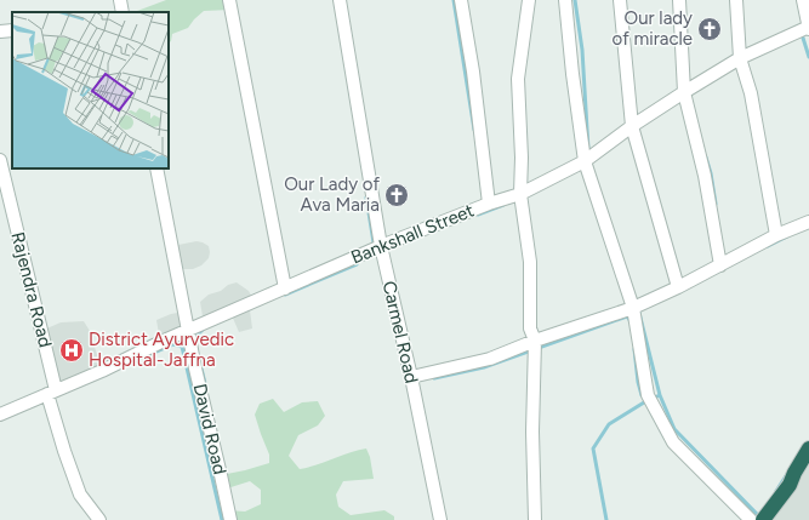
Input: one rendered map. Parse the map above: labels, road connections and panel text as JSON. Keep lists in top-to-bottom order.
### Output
{
  "streets": {
    "street": [
      "Bankshall Street",
      "Rajendra Road",
      "Carmel Road",
      "David Road"
    ]
  },
  "crossings": [
    ["Bankshall Street", "Rajendra Road"],
    ["Bankshall Street", "Carmel Road"],
    ["Bankshall Street", "David Road"]
  ],
  "places": {
    "church": ["Our lady of miracle", "Our Lady of Ava Maria"],
    "hospital": ["District Ayurvedic Hospital-Jaffna"]
  }
}
